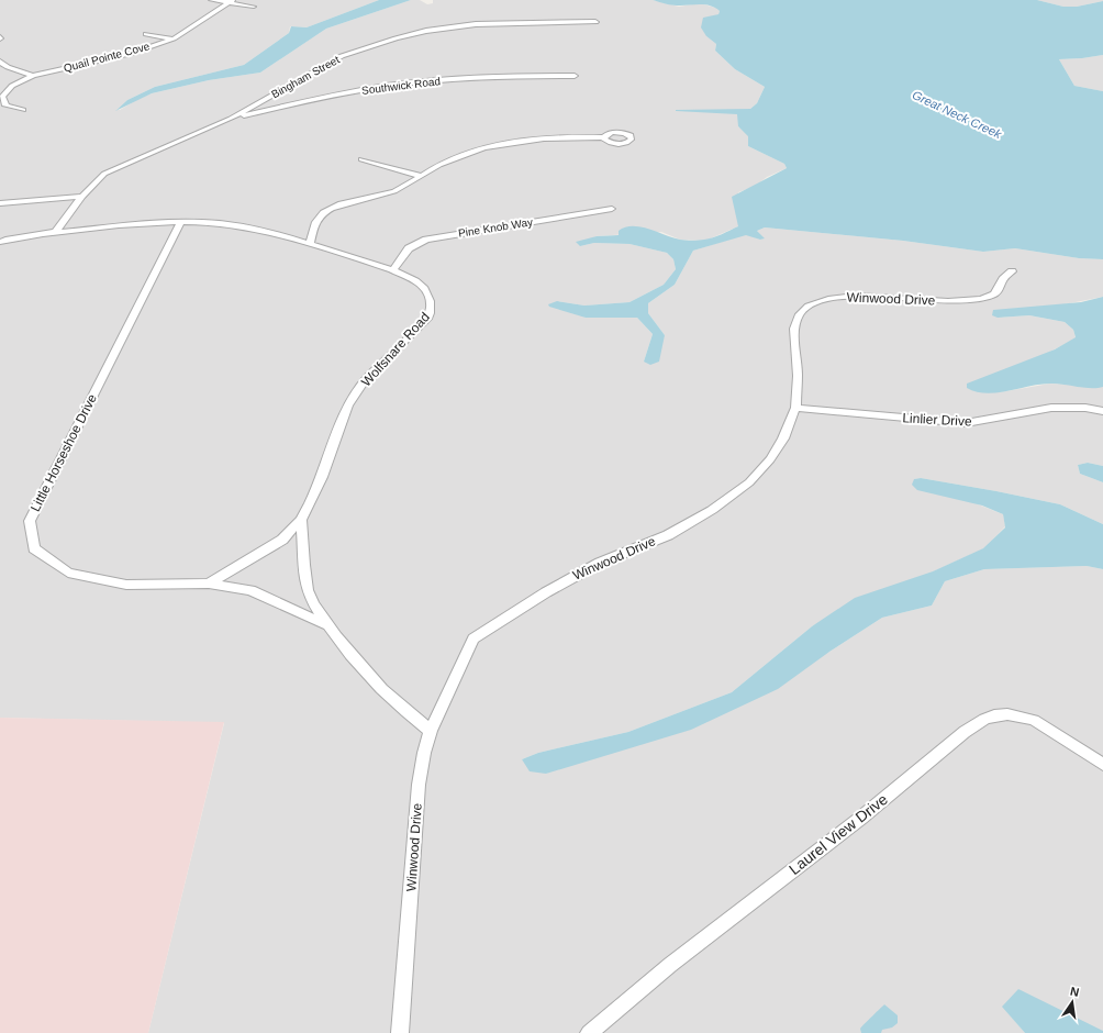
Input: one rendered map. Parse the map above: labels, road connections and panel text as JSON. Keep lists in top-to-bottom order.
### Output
{
  "streets": {
    "street": [
      "Quail Pointe Cove",
      "Bingham Street",
      "Southwick Road",
      "Pine Knob Way",
      "Winwood Drive",
      "Wolfsnare Road",
      "Linlier Drive",
      "Little Horseshoe Drive",
      "Laurel View Drive"
    ]
  },
  "crossings": [
    ["Bingham Street", "Southwick Road"],
    ["Bingham Street", "Wolfsnare Road"],
    ["Pine Knob Way", "Wolfsnare Road"],
    ["Winwood Drive", "Linlier Drive"],
    ["Wolfsnare Road", "Little Horseshoe Drive"]
  ],
  "water": ["Great Neck Creek"],
  "north": "top"
}
